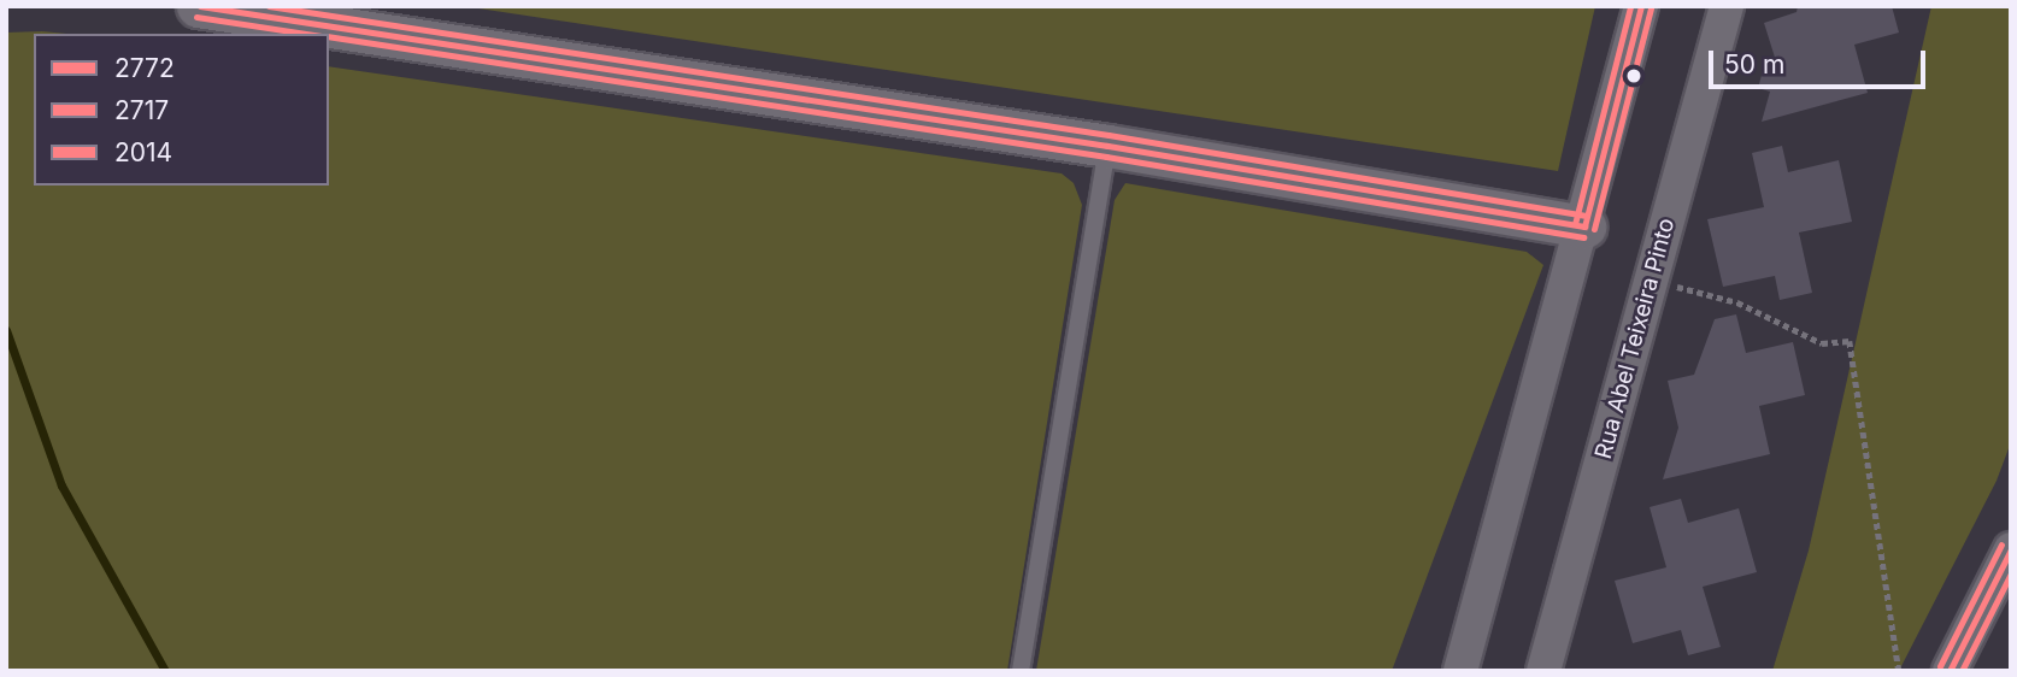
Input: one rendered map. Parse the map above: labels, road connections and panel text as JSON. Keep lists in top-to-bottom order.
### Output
{
  "streets": {
    "street": ["Rua Abel Teixeira Pinto"]
  },
  "lines": ["transit line 2772", "transit line 2014", "transit line 2717"],
  "legend": ["2772", "2717", "2014"],
  "scale_bar": "50 m"
}
